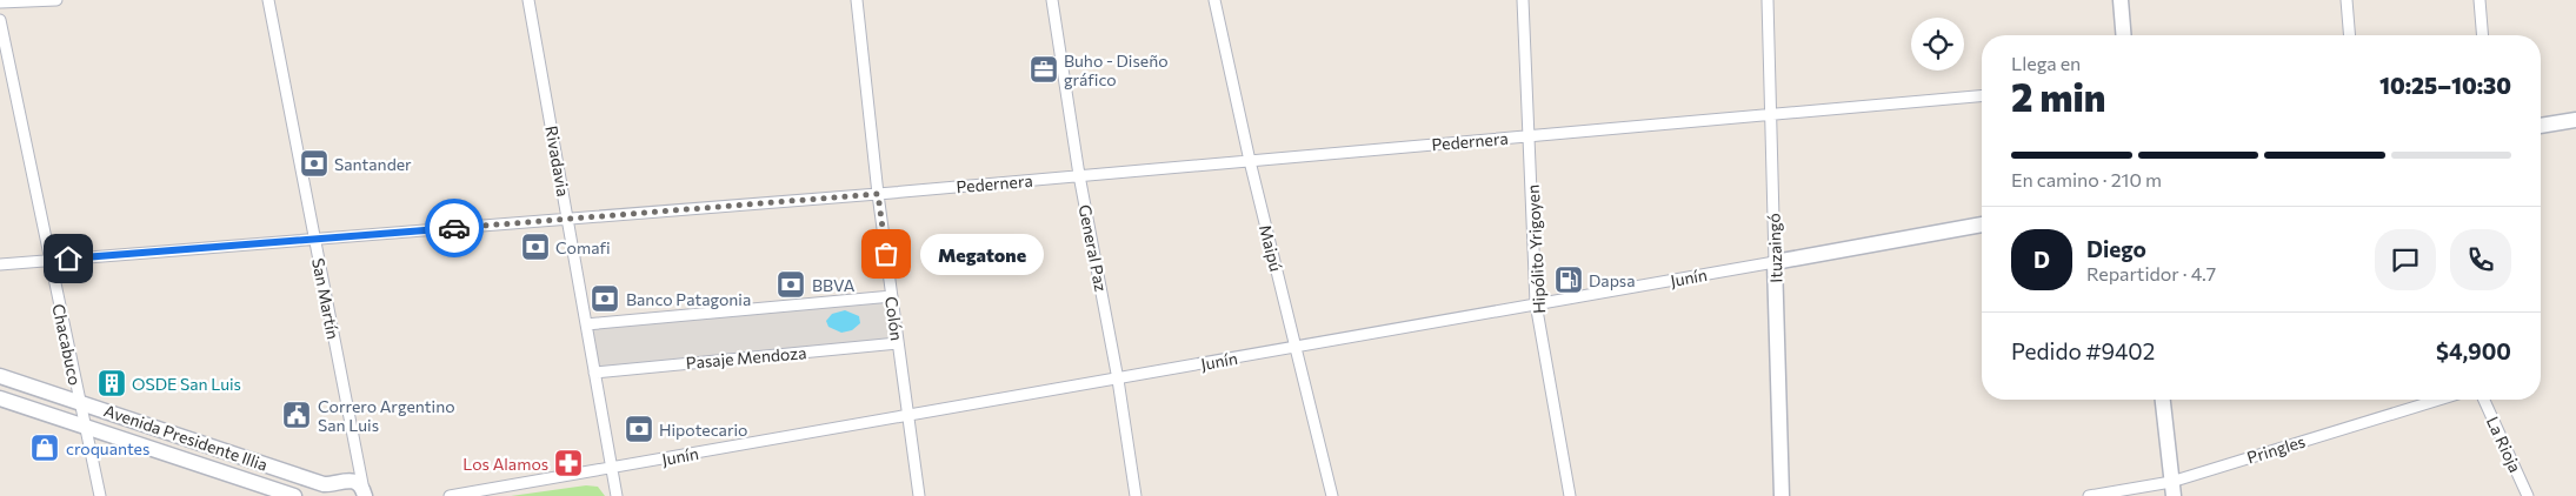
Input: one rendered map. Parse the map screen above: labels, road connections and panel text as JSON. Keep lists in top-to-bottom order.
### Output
{
  "streets": {
    "street": [
      "Pedernera",
      "Rivadavia",
      "General Paz",
      "Maipú",
      "Ituzaingó",
      "Hipólito Yrigoyen",
      "Junín",
      "San Martín",
      "Colón",
      "Chacabuco",
      "Pasaje Mendoza",
      "Avenida Presidente Illia",
      "La Rioja",
      "Pringles"
    ]
  },
  "crossings": [
    ["Pedernera", "Rivadavia"],
    ["Pedernera", "General Paz"],
    ["Pedernera", "Maipú"],
    ["Pedernera", "Ituzaingó"],
    ["Pedernera", "Hipólito Yrigoyen"],
    ["Pedernera", "San Martín"],
    ["Pedernera", "Colón"],
    ["Pedernera", "Chacabuco"],
    ["Rivadavia", "Junín"],
    ["Rivadavia", "Pasaje Mendoza"],
    ["General Paz", "Junín"],
    ["Maipú", "Junín"],
    ["Ituzaingó", "Junín"],
    ["Hipólito Yrigoyen", "Junín"],
    ["Junín", "Colón"],
    ["San Martín", "Avenida Presidente Illia"],
    ["Colón", "Pasaje Mendoza"],
    ["Chacabuco", "Avenida Presidente Illia"]
  ],
  "places": {
    "office": ["Buho - Diseño gráfico"],
    "bank": [
      "Santander",
      "Comafi",
      "BBVA",
      "Banco Patagonia",
      "Hipotecario"
    ],
    "other": ["Megatone"],
    "fuel station": ["Dapsa"],
    "building": ["OSDE San Luis"],
    "public building": ["Correro Argentino San Luis"],
    "shop": ["croquantes"],
    "pharmacy": ["Los Alamos"]
  },
  "page": {
    "heading": ["2 min", "Llega en", "10:25–10:30"],
    "panel": [
      "Diego",
      "Repartidor · 4.7",
      "Pedido #9402",
      "$4,900"
    ],
    "bar": "En camino · 210 m",
    "round": "D",
    "bubble": "Megatone"
  }
}
